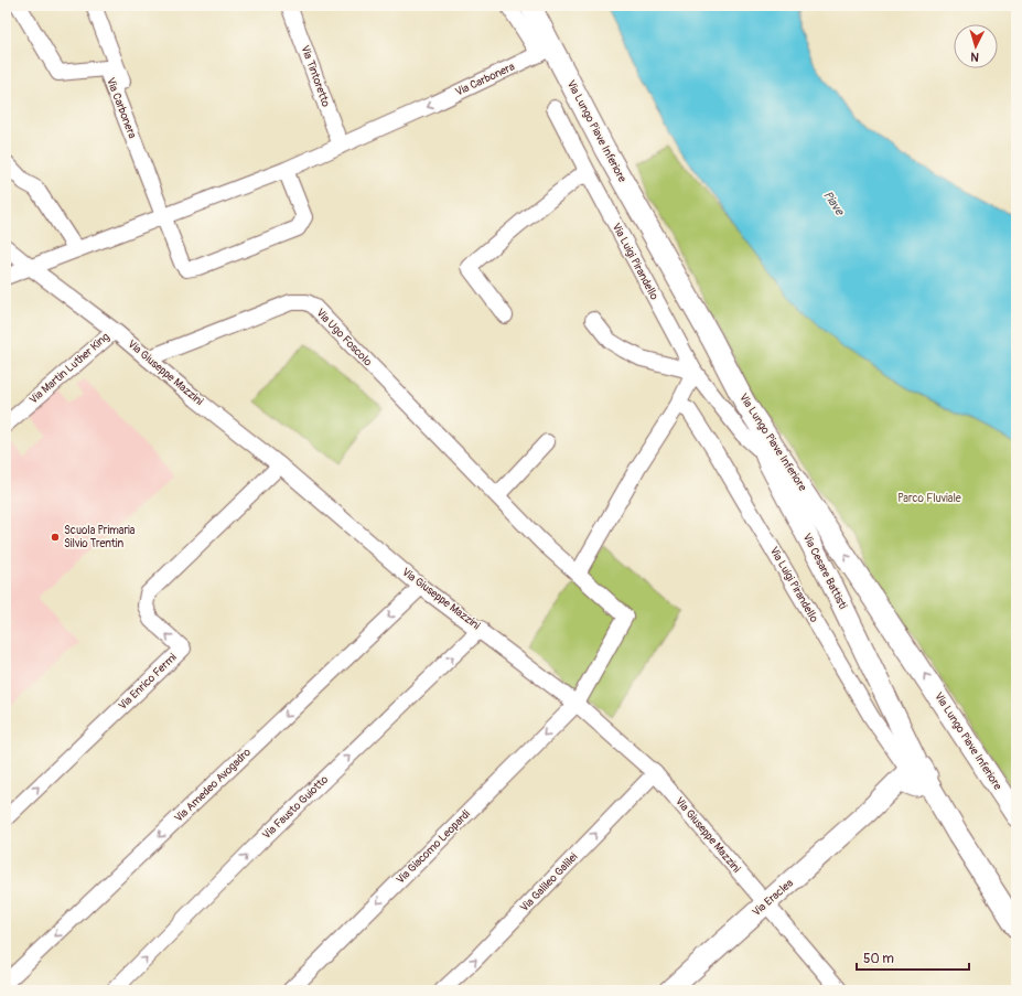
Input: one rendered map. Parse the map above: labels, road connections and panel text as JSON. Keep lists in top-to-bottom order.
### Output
{
  "streets": {
    "main road": ["Via Lungo Piave Inferiore", "Via Cesare Battisti", "Via Eraclea"],
    "street": [
      "Via Tintoretto",
      "Via Carbonera",
      "Via Luigi Pirandello",
      "Via Ugo Foscolo",
      "Via Martin Luther King",
      "Via Giuseppe Mazzini",
      "Via Enrico Fermi",
      "Via Amedeo Avogadro",
      "Via Fausto Guiotto",
      "Via Giacomo Leopardi",
      "Via Galileo Galilei"
    ]
  },
  "crossings": [
    ["Via Tintoretto", "Via Carbonera"],
    ["Via Carbonera", "Via Lungo Piave Inferiore"],
    ["Via Carbonera", "Via Giuseppe Mazzini"],
    ["Via Lungo Piave Inferiore", "Via Cesare Battisti"],
    ["Via Luigi Pirandello", "Via Cesare Battisti"],
    ["Via Luigi Pirandello", "Via Eraclea"],
    ["Via Ugo Foscolo", "Via Giuseppe Mazzini"],
    ["Via Martin Luther King", "Via Giuseppe Mazzini"],
    ["Via Giuseppe Mazzini", "Via Enrico Fermi"],
    ["Via Giuseppe Mazzini", "Via Amedeo Avogadro"],
    ["Via Giuseppe Mazzini", "Via Fausto Guiotto"],
    ["Via Giuseppe Mazzini", "Via Giacomo Leopardi"],
    ["Via Giuseppe Mazzini", "Via Galileo Galilei"],
    ["Via Giuseppe Mazzini", "Via Eraclea"],
    ["Via Cesare Battisti", "Via Eraclea"]
  ],
  "one_way": [
    "Via Lungo Piave Inferiore",
    "Via Enrico Fermi",
    "Via Amedeo Avogadro",
    "Via Fausto Guiotto",
    "Via Giacomo Leopardi",
    "Via Galileo Galilei"
  ],
  "water": ["Piave"],
  "parks": ["Parco Fluviale"],
  "places": ["Scuola Primaria Silvio Trentin"],
  "scale_bar": "50 m",
  "north": "bottom"
}
